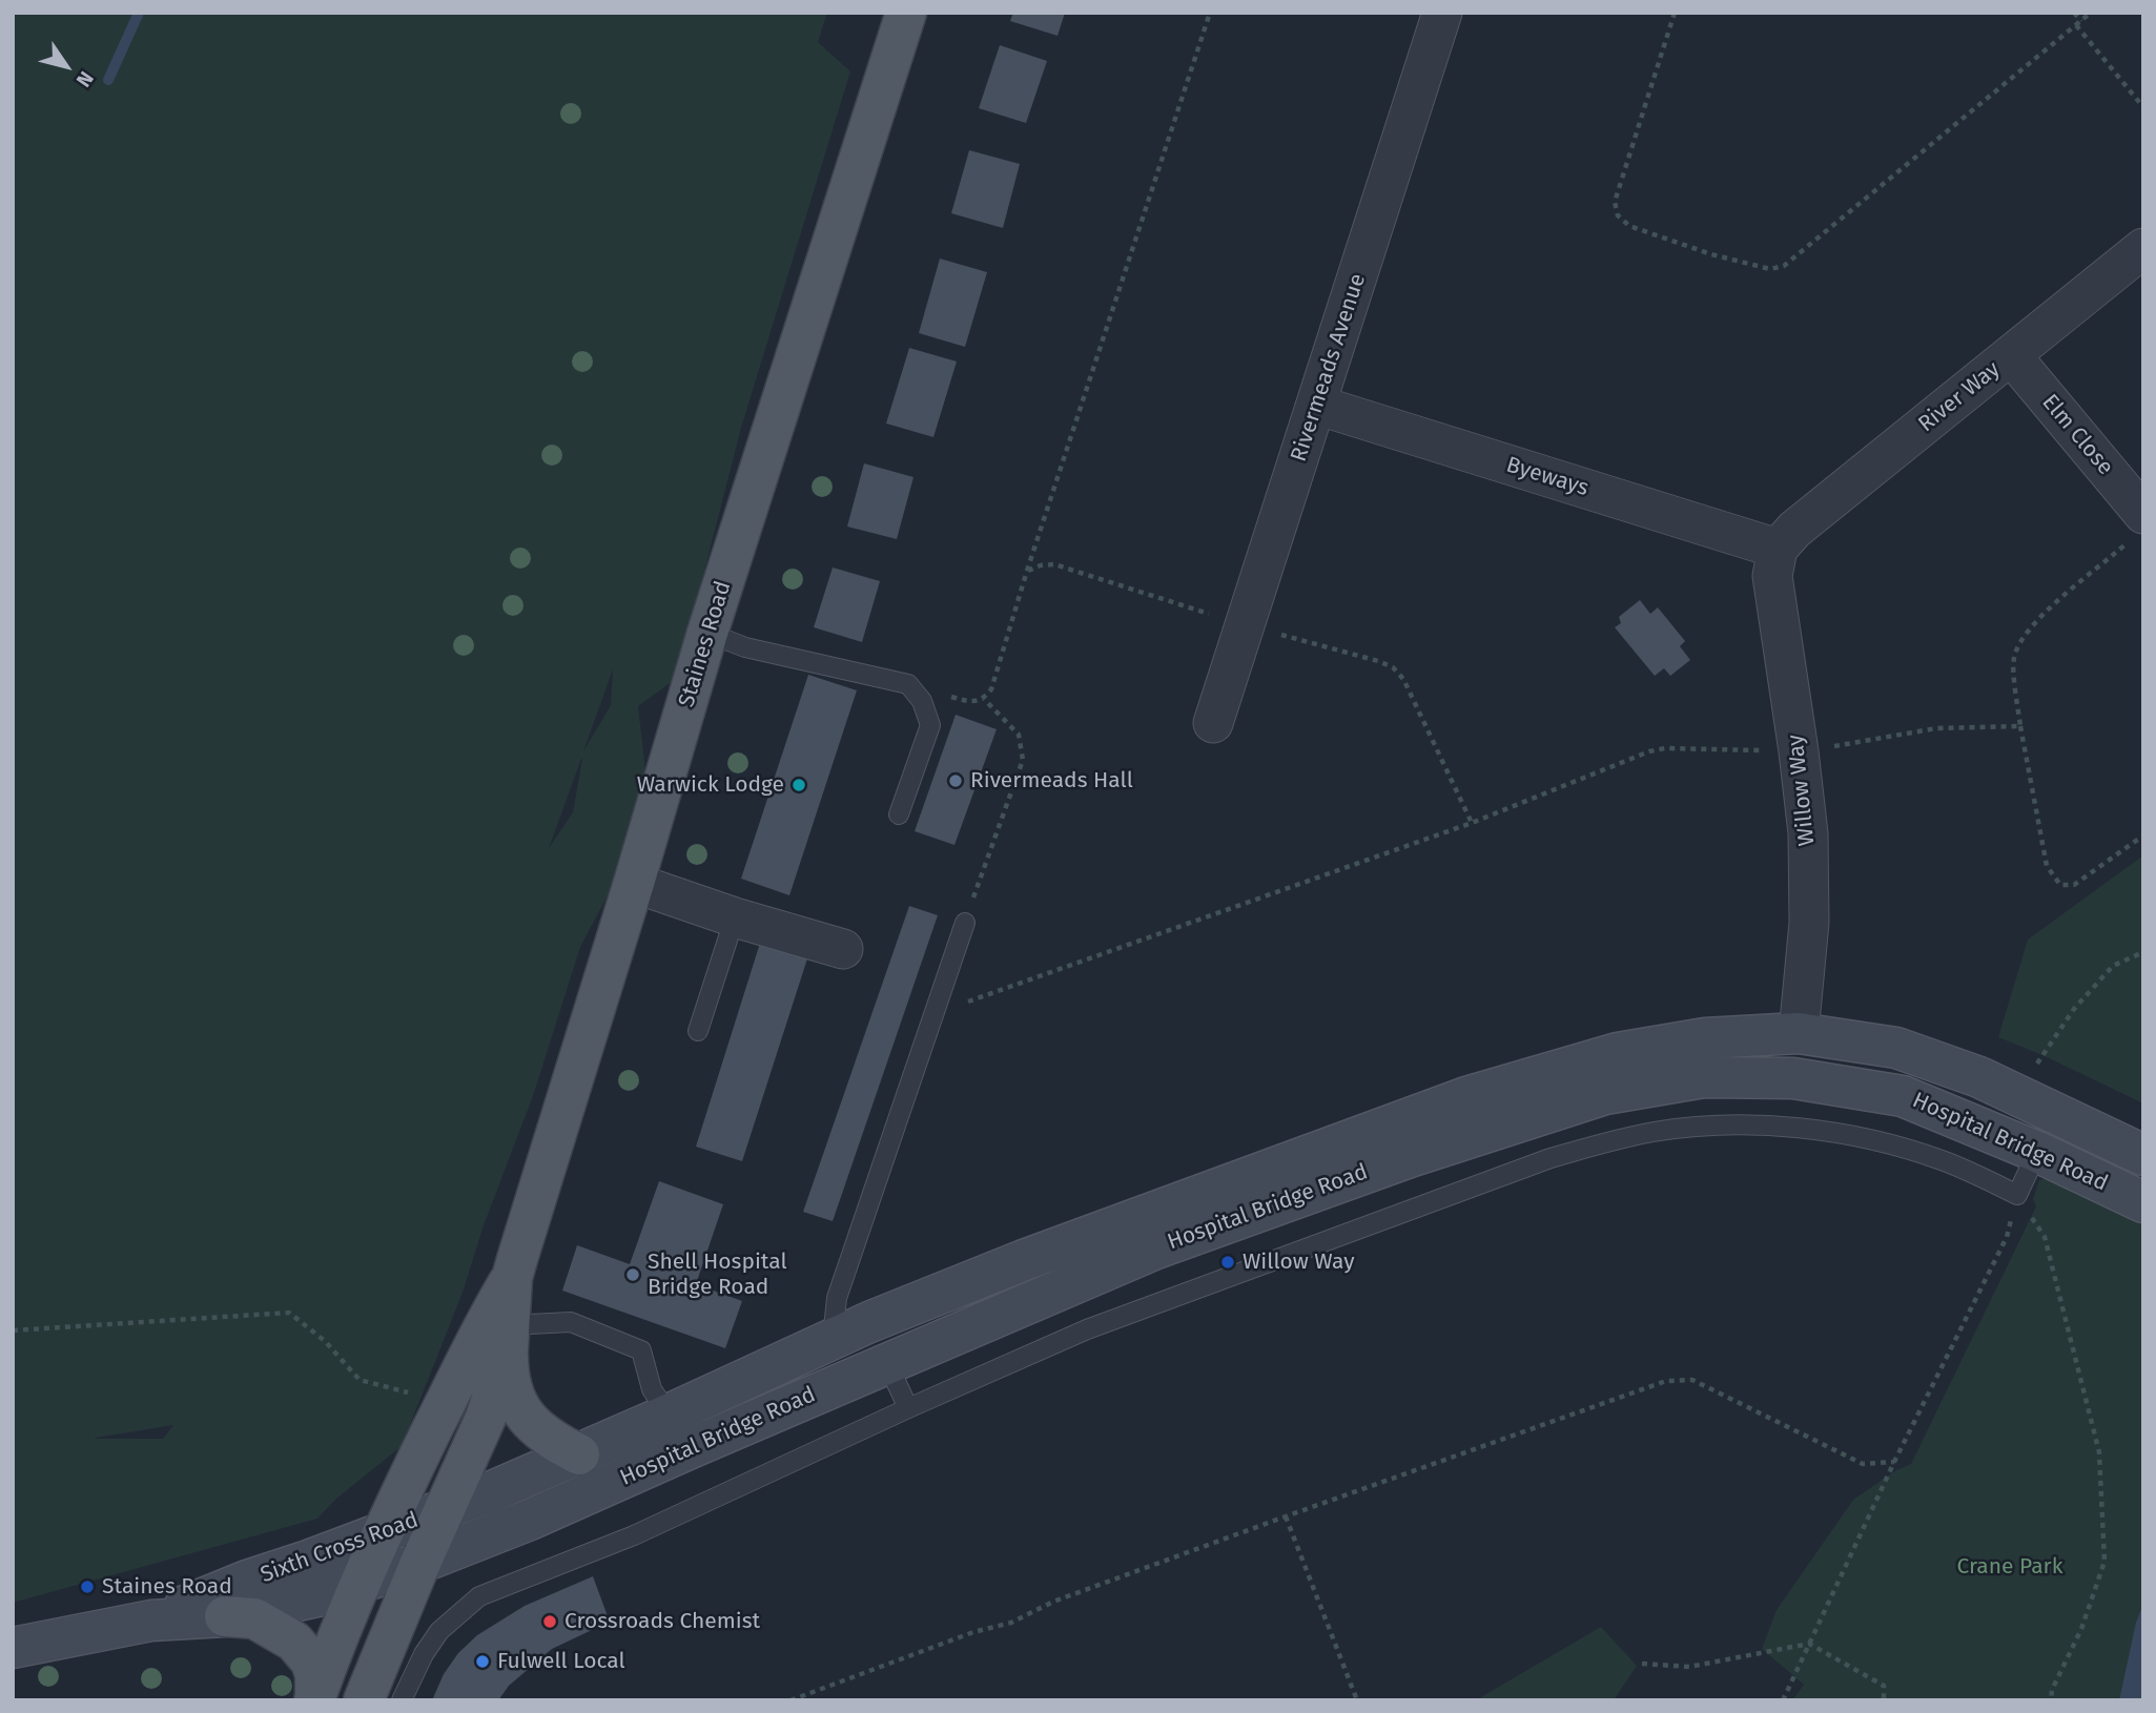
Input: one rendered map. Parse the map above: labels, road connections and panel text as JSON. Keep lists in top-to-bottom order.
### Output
{
  "streets": {
    "main road": ["Staines Road", "Hospital Bridge Road", "Sixth Cross Road"],
    "street": [
      "Rivermeads Avenue",
      "River Way",
      "Elm Close",
      "Byeways",
      "Willow Way"
    ]
  },
  "crossings": [
    ["Rivermeads Avenue", "Byeways"],
    ["River Way", "Elm Close"],
    ["River Way", "Byeways"],
    ["River Way", "Willow Way"],
    ["Byeways", "Willow Way"],
    ["Staines Road", "Hospital Bridge Road"],
    ["Staines Road", "Sixth Cross Road"],
    ["Willow Way", "Hospital Bridge Road"],
    ["Hospital Bridge Road", "Sixth Cross Road"]
  ],
  "parks": ["Crane Park"],
  "places": [
    "Rivermeads Hall",
    "Warwick Lodge",
    "Willow Way",
    "Shell Hospital Bridge Road",
    "Staines Road",
    "Crossroads Chemist",
    "Fulwell Local"
  ],
  "north": "bottom right"
}
